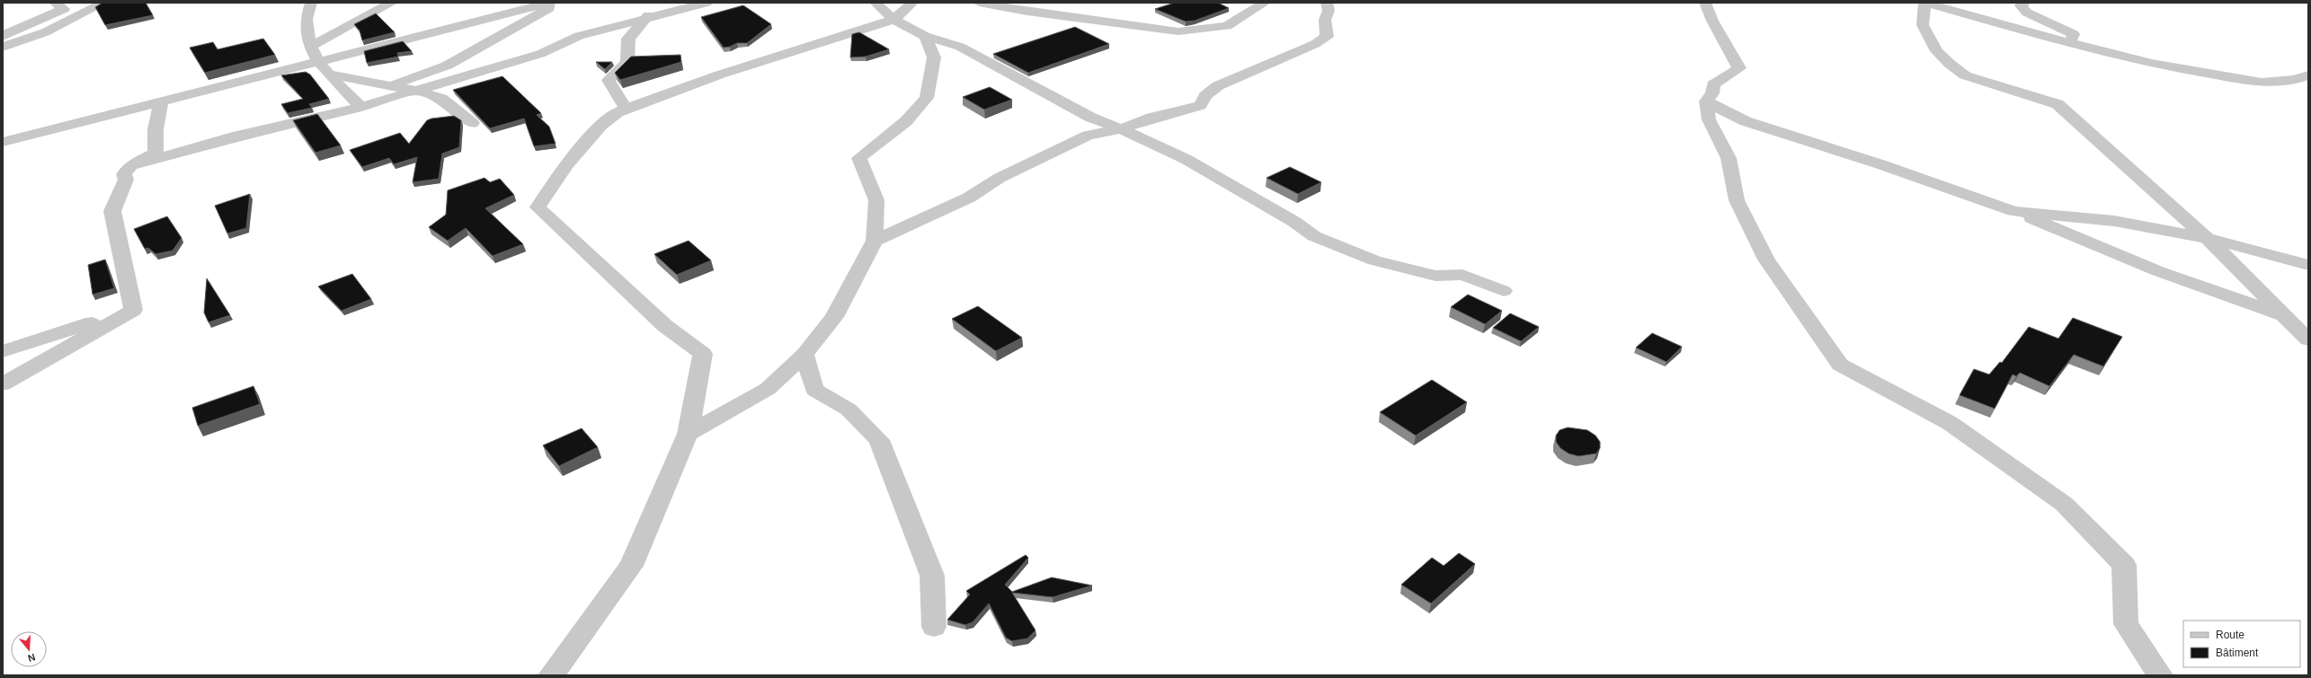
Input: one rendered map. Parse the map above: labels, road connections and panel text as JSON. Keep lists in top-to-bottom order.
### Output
{
  "legend": ["Route", "Bâtiment"],
  "north": "bottom"
}
